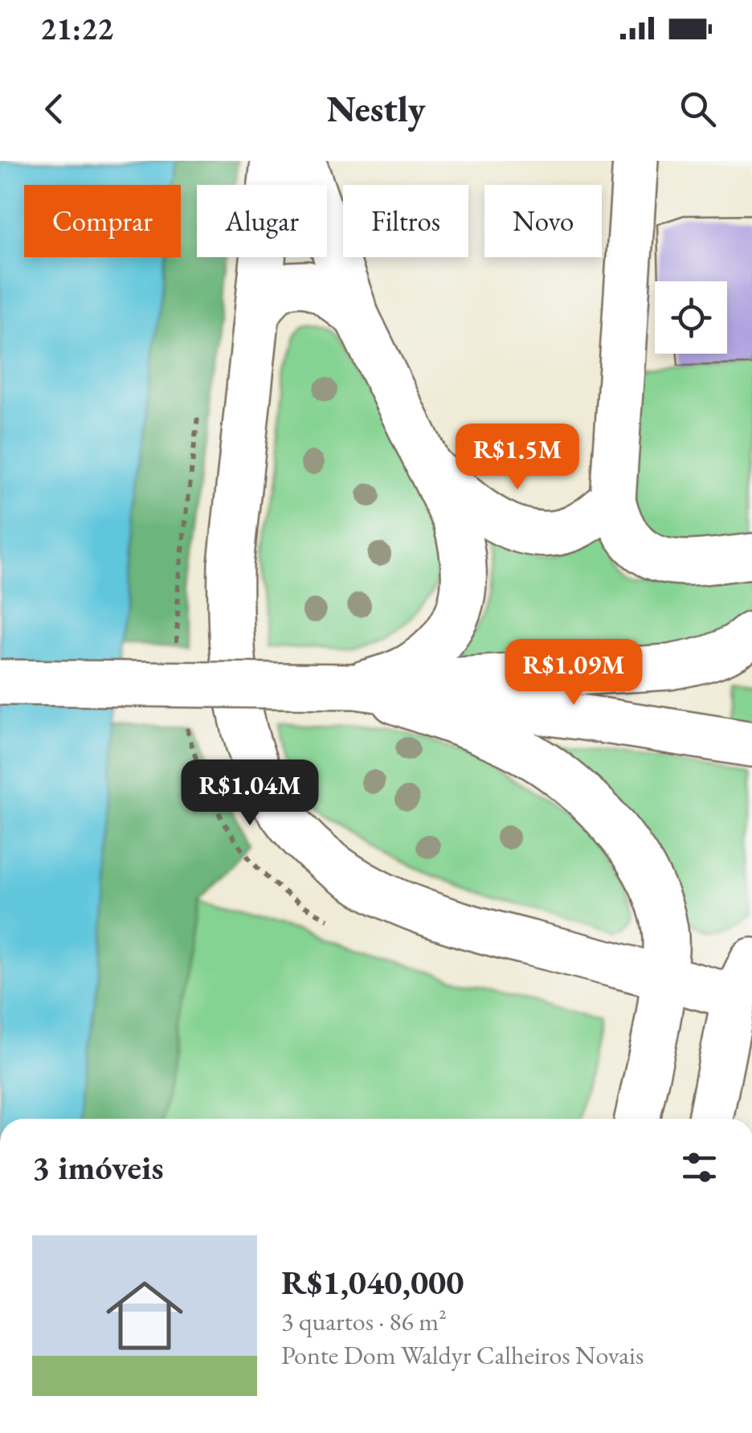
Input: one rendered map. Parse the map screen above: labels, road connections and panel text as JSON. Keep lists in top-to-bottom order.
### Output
{
  "page": {
    "status": "21:22",
    "header": "Nestly",
    "chip": [
      "Comprar",
      "Alugar",
      "Filtros",
      "Novo"
    ],
    "price": ["R$1.5M", "R$1.09M", "R$1.04M"],
    "heading": "3 imóveis",
    "list": [
      {
        "name": "R$1,040,000",
        "note": "3 quartos · 86 m² · Ponte Dom Waldyr Calheiros Novais"
      }
    ]
  }
}
